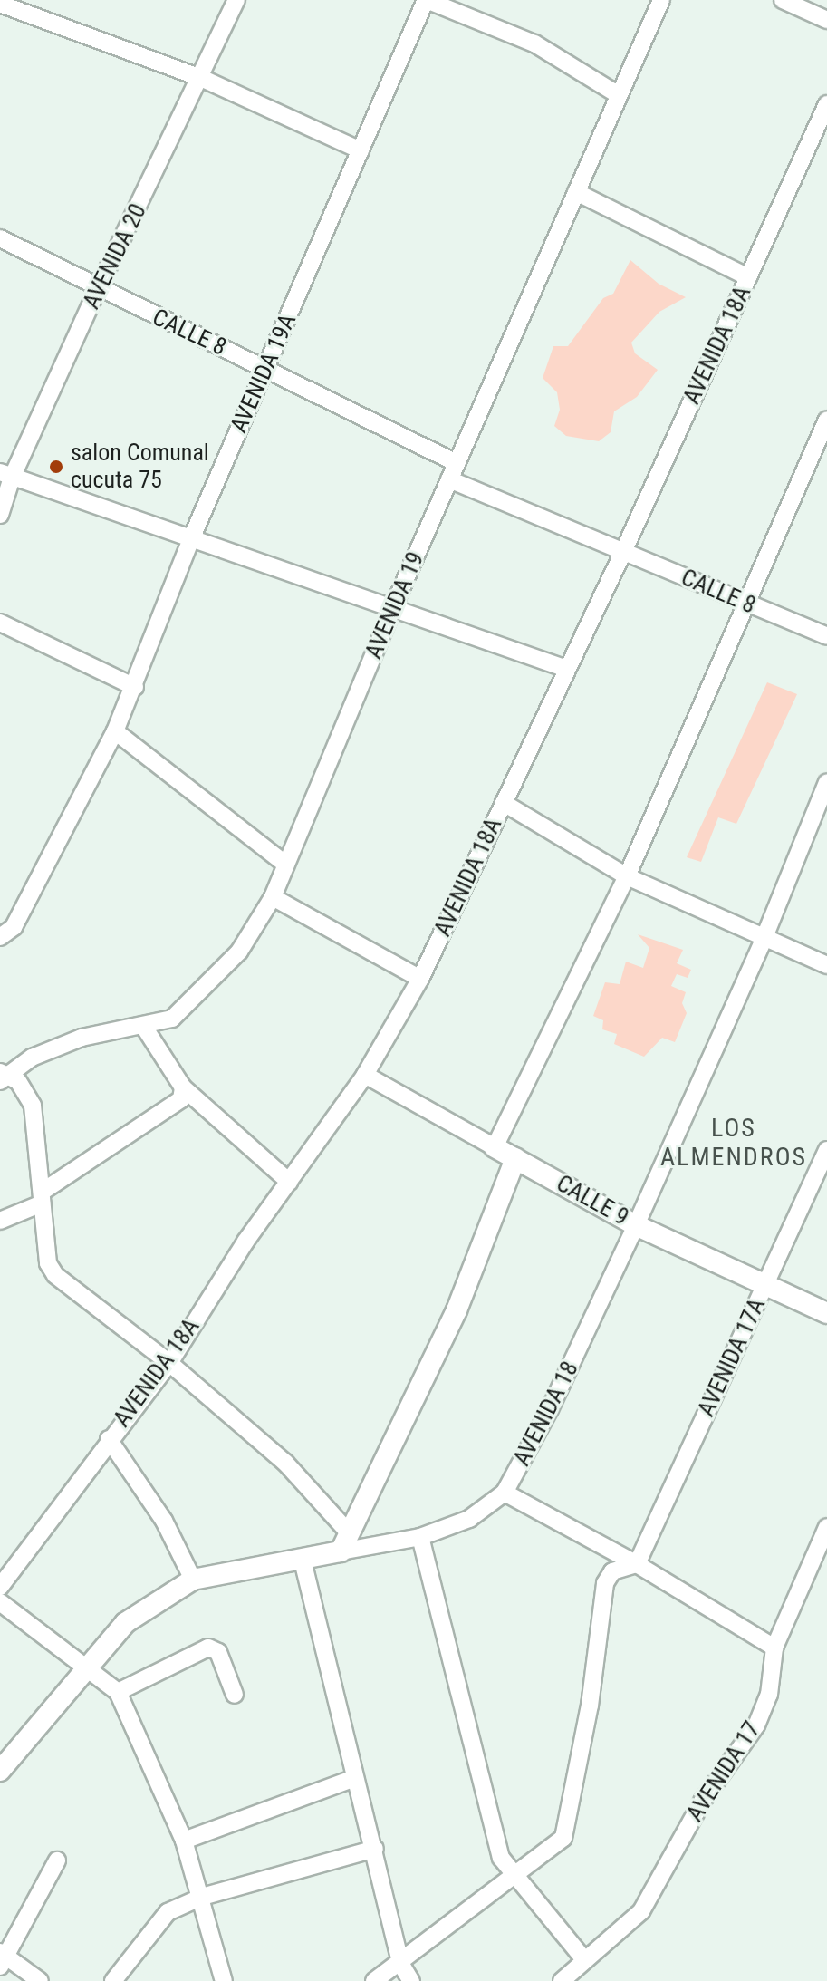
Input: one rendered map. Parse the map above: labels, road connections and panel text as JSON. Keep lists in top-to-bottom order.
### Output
{
  "streets": {
    "street": [
      "AVENIDA 20",
      "CALLE 8",
      "AVENIDA 18A",
      "AVENIDA 19A",
      "AVENIDA 19",
      "CALLE 9",
      "AVENIDA 17A",
      "AVENIDA 18",
      "AVENIDA 17"
    ]
  },
  "crossings": [
    ["AVENIDA 20", "CALLE 8"],
    ["CALLE 8", "AVENIDA 18A"],
    ["CALLE 8", "AVENIDA 19A"],
    ["CALLE 8", "AVENIDA 19"],
    ["AVENIDA 18A", "CALLE 9"],
    ["CALLE 9", "AVENIDA 17A"],
    ["CALLE 9", "AVENIDA 18"]
  ],
  "districts": ["LOS ALMENDROS"],
  "places": ["salon Comunal cucuta 75"]
}
